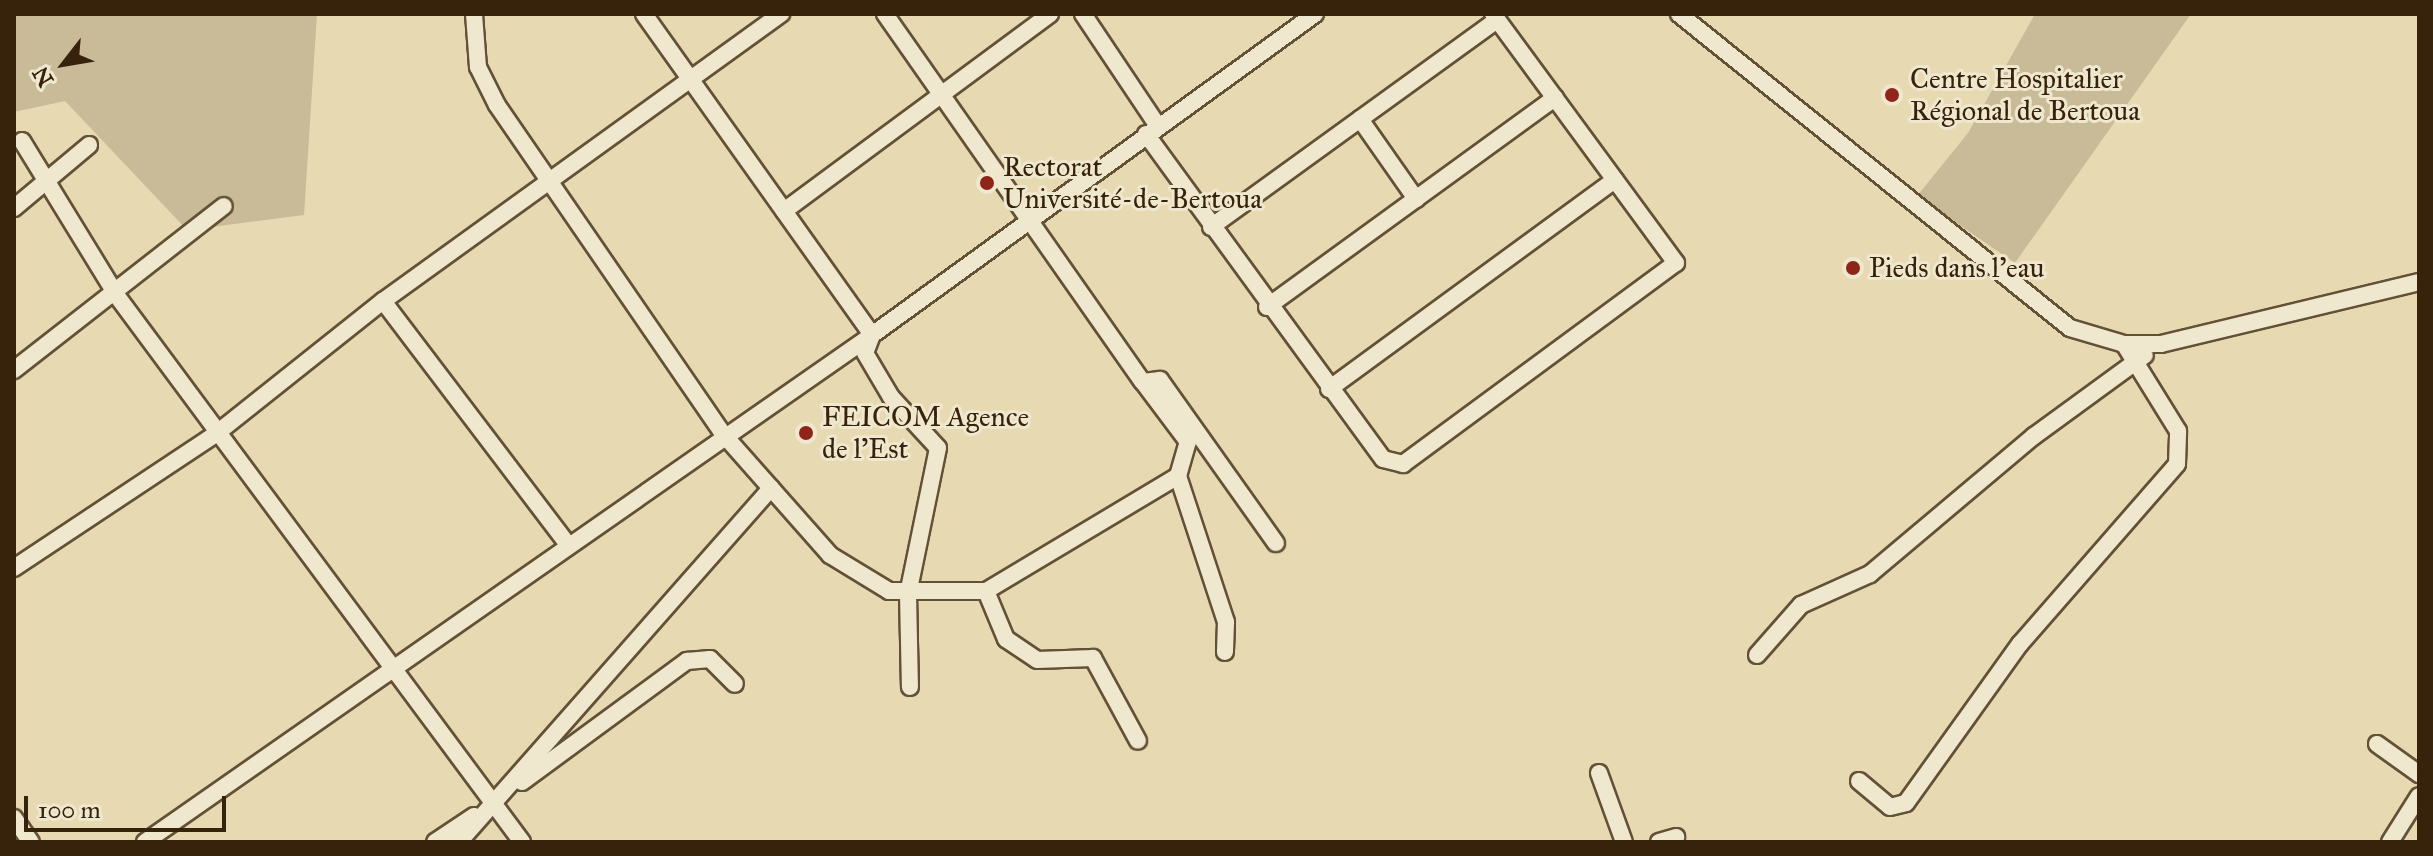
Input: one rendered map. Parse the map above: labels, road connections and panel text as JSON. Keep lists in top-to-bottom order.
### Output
{
  "places": [
    "Centre Hospitalier Régional de Bertoua",
    "Rectorat Université-de-Bertoua",
    "Pieds dans l'eau",
    "FEICOM Agence de l'Est"
  ],
  "scale_bar": "100 m",
  "north": "bottom left"
}
